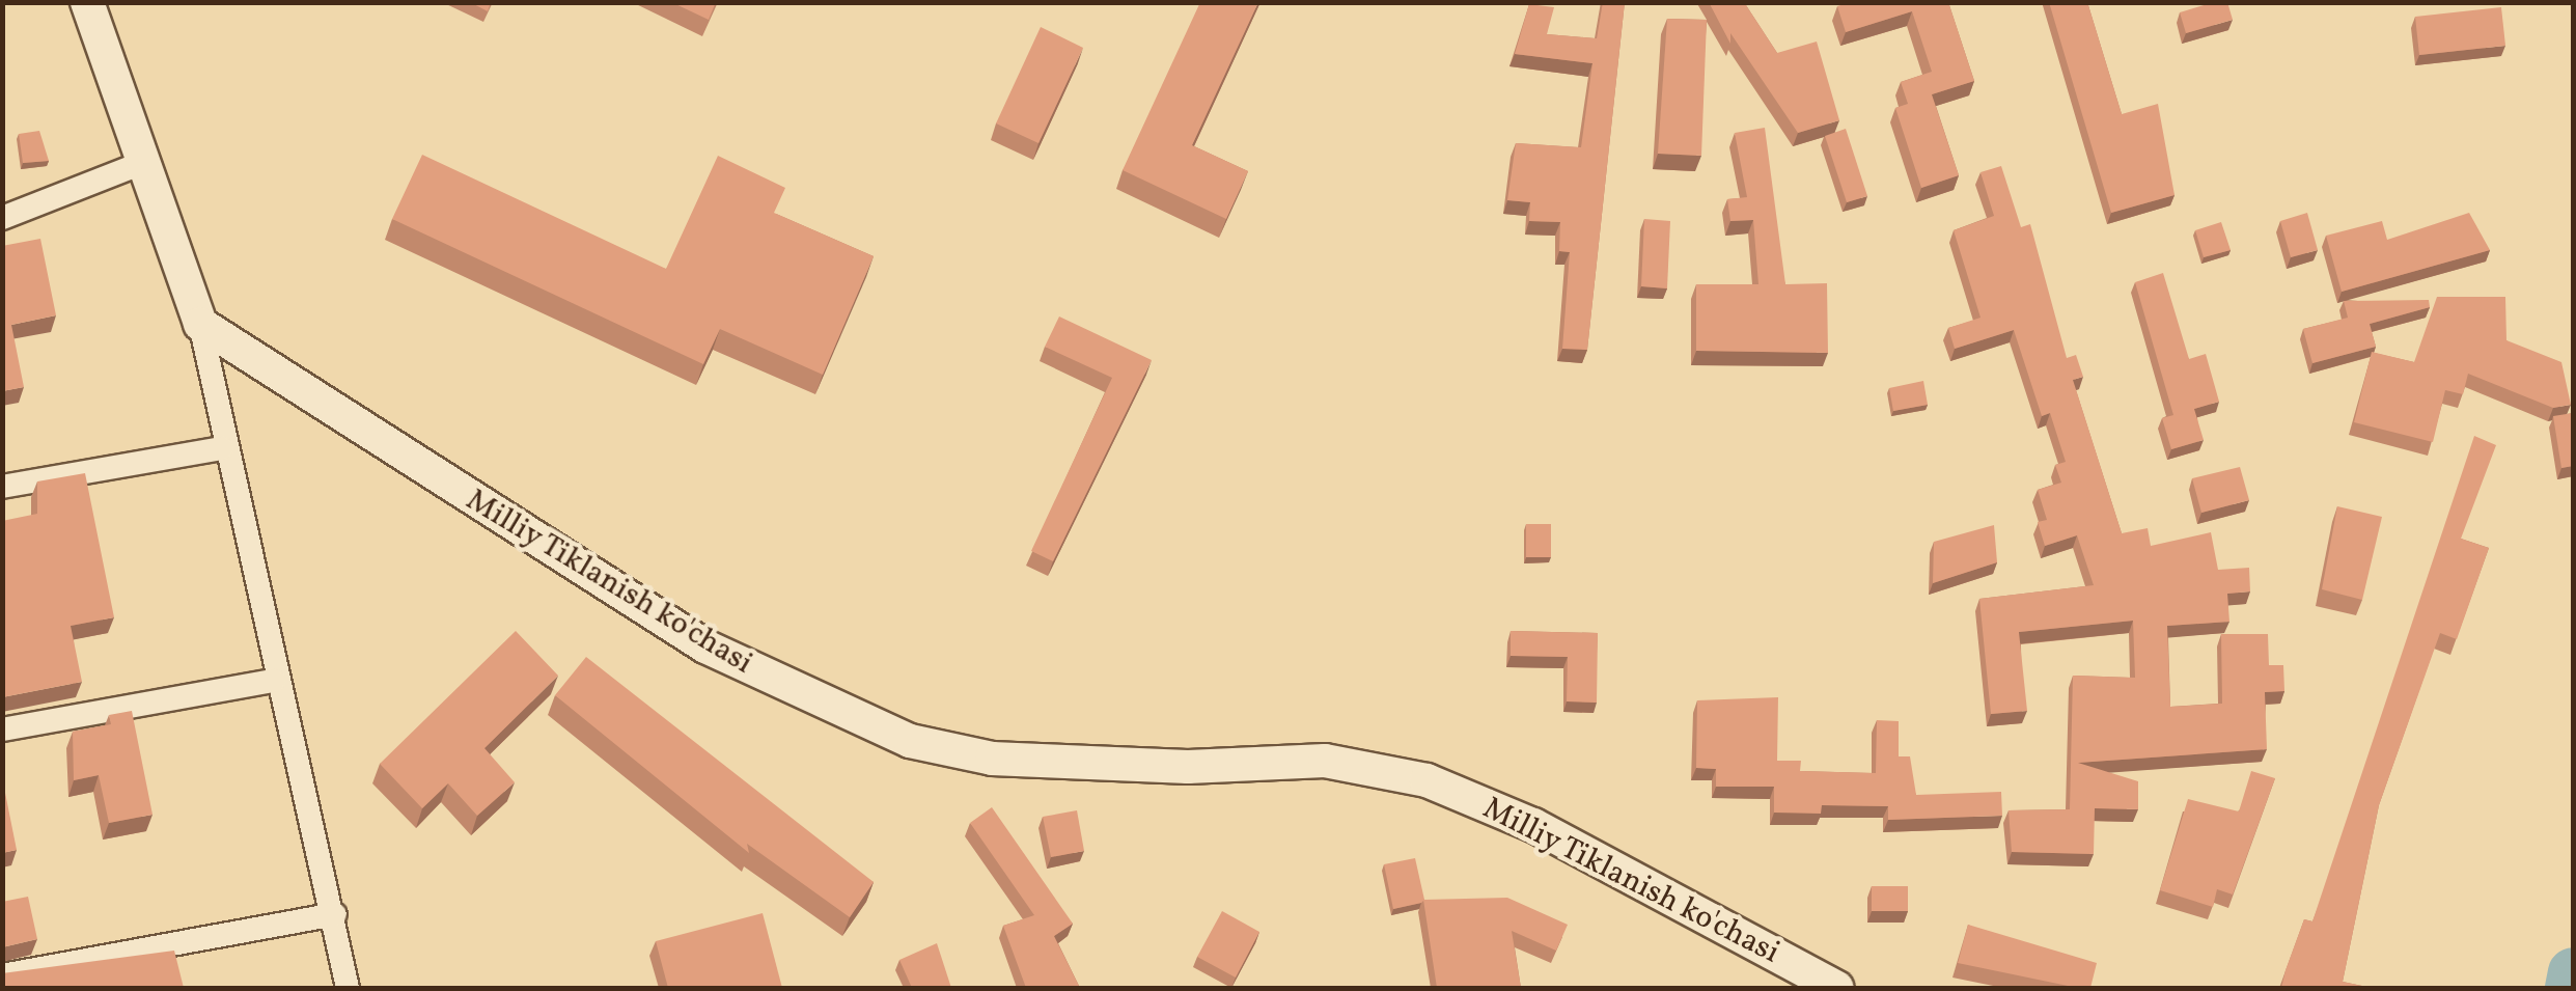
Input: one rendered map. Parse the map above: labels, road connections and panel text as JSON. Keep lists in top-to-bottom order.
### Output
{
  "streets": {
    "main road": ["Milliy Tiklanish ko'chasi"]
  }
}
